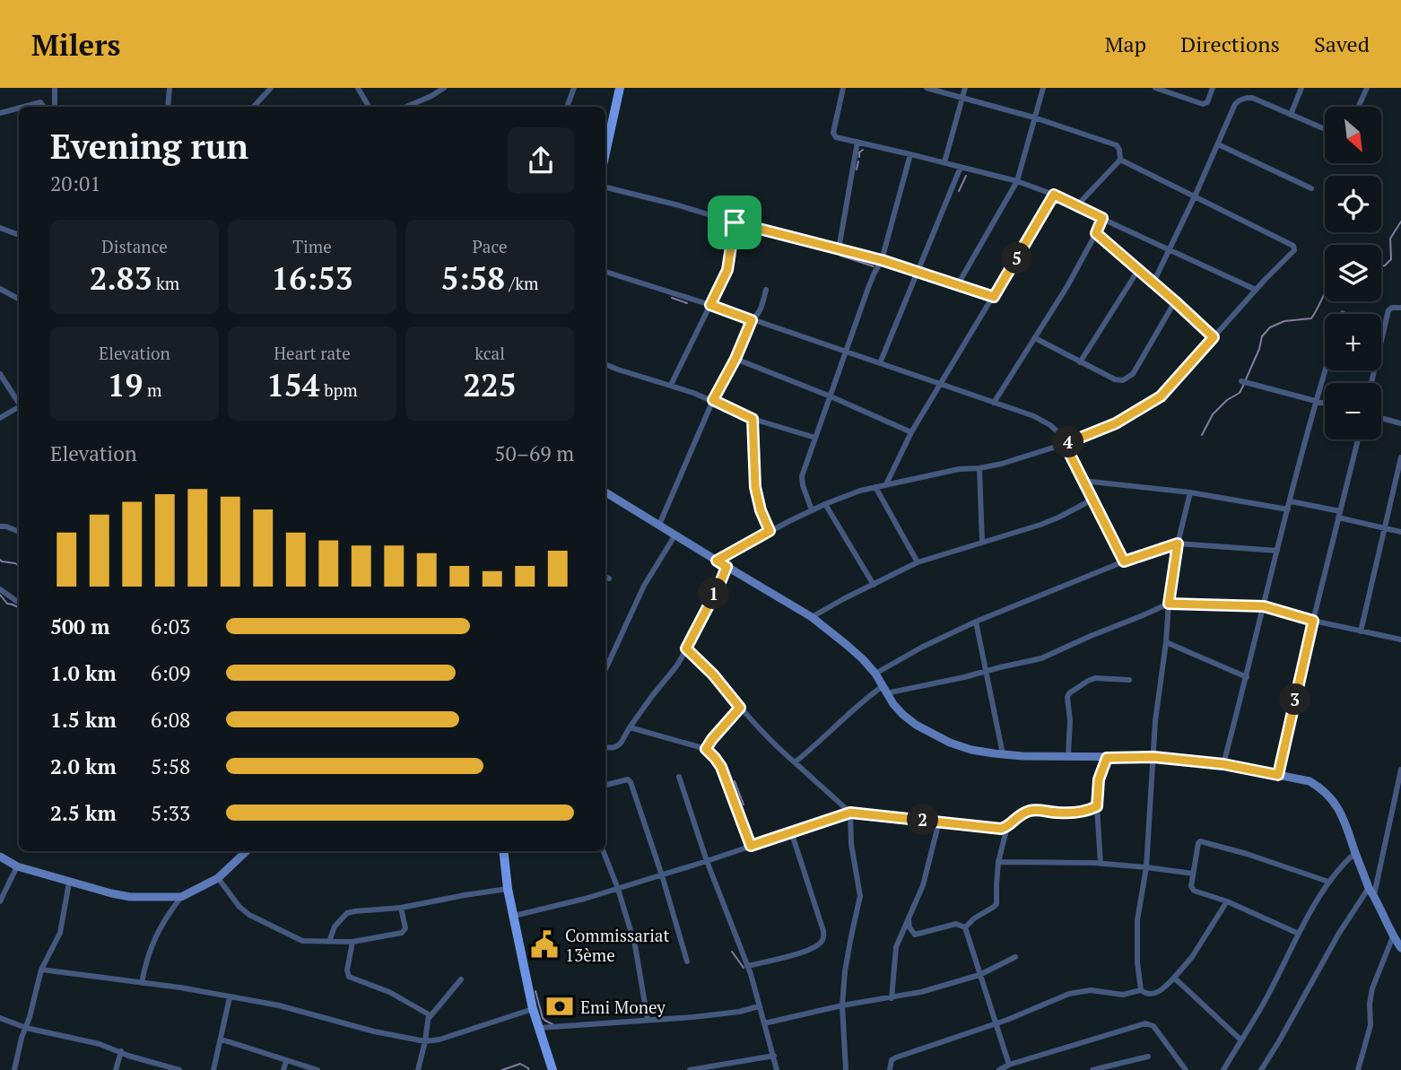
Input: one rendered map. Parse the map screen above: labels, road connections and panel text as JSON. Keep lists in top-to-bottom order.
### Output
{
  "places": {
    "public building": ["Commissariat 13ème"],
    "bank": ["Emi Money"]
  },
  "north": "bottom right",
  "page": {
    "header": "Milers",
    "nav": ["Map", "Directions", "Saved"],
    "map_buttons": ["+", "−"],
    "heading": ["Evening run", "20:01"],
    "stats": [
      ["Distance", "2.83 km"],
      ["Time", "16:53"],
      ["Pace", "5:58 /km"],
      ["Elevation", "19 m"],
      ["Heart rate", "154 bpm"],
      ["kcal", "225"]
    ],
    "pins": [
      "5",
      "4",
      "1",
      "3",
      "2"
    ],
    "chart": ["Elevation", "50–69 m"],
    "list": [
      {
        "name": "500 m",
        "note": "6:03"
      },
      {
        "name": "1.0 km",
        "note": "6:09"
      },
      {
        "name": "1.5 km",
        "note": "6:08"
      },
      {
        "name": "2.0 km",
        "note": "5:58"
      },
      {
        "name": "2.5 km",
        "note": "5:33"
      }
    ]
  }
}
